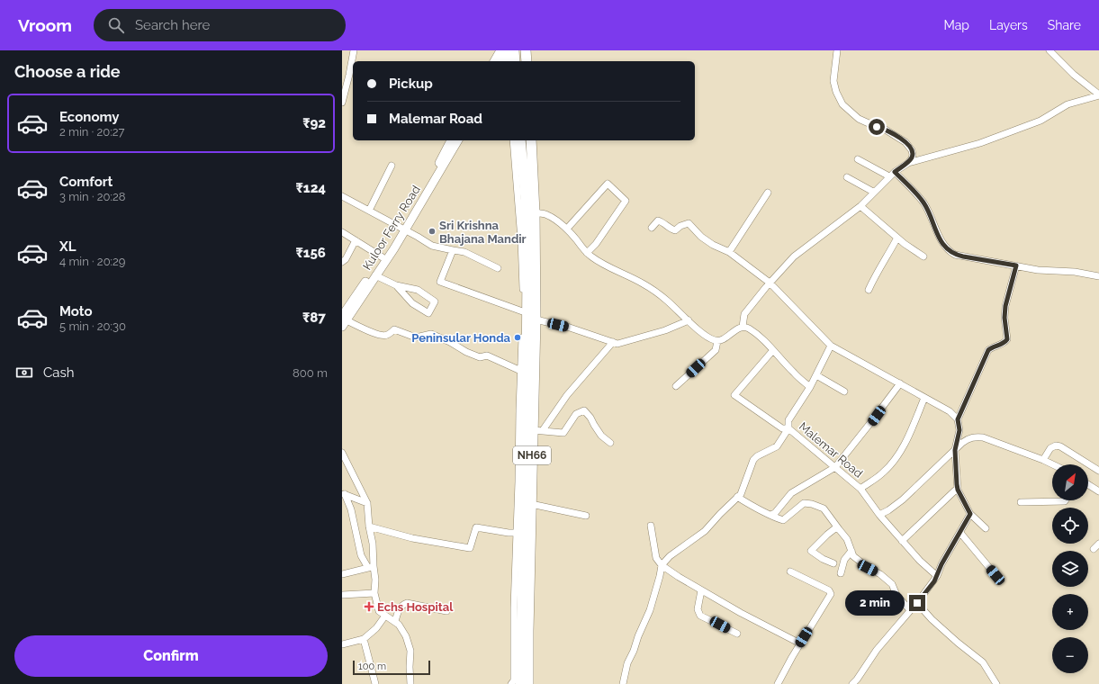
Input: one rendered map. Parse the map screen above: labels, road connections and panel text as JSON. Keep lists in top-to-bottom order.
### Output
{
  "streets": {
    "highway": ["NH66"],
    "main road": ["Kuloor Ferry Road"],
    "street": ["Malemar Road"]
  },
  "places": {
    "other": ["Sri Krishna Bhajana Mandir", "Peninsular Honda"],
    "health": ["Echs Hospital"]
  },
  "scale_bar": "100 m",
  "north": "top right",
  "page": {
    "header": "Vroom",
    "search": "Search here",
    "nav": ["Map", "Layers", "Share"],
    "heading": "Choose a ride",
    "banner": ["Pickup", "Malemar Road"],
    "list": [
      {
        "name": "Economy",
        "note": "2 min · 20:27",
        "value": "₹92"
      },
      {
        "name": "Comfort",
        "note": "3 min · 20:28",
        "value": "₹124"
      },
      {
        "name": "XL",
        "note": "4 min · 20:29",
        "value": "₹156"
      },
      {
        "name": "Moto",
        "note": "5 min · 20:30",
        "value": "₹87"
      }
    ],
    "pay": ["Cash", "800 m"],
    "map_buttons": ["+", "−"],
    "bubble": "2 min",
    "buttons": "Confirm",
    "scale": "100 m"
  }
}
